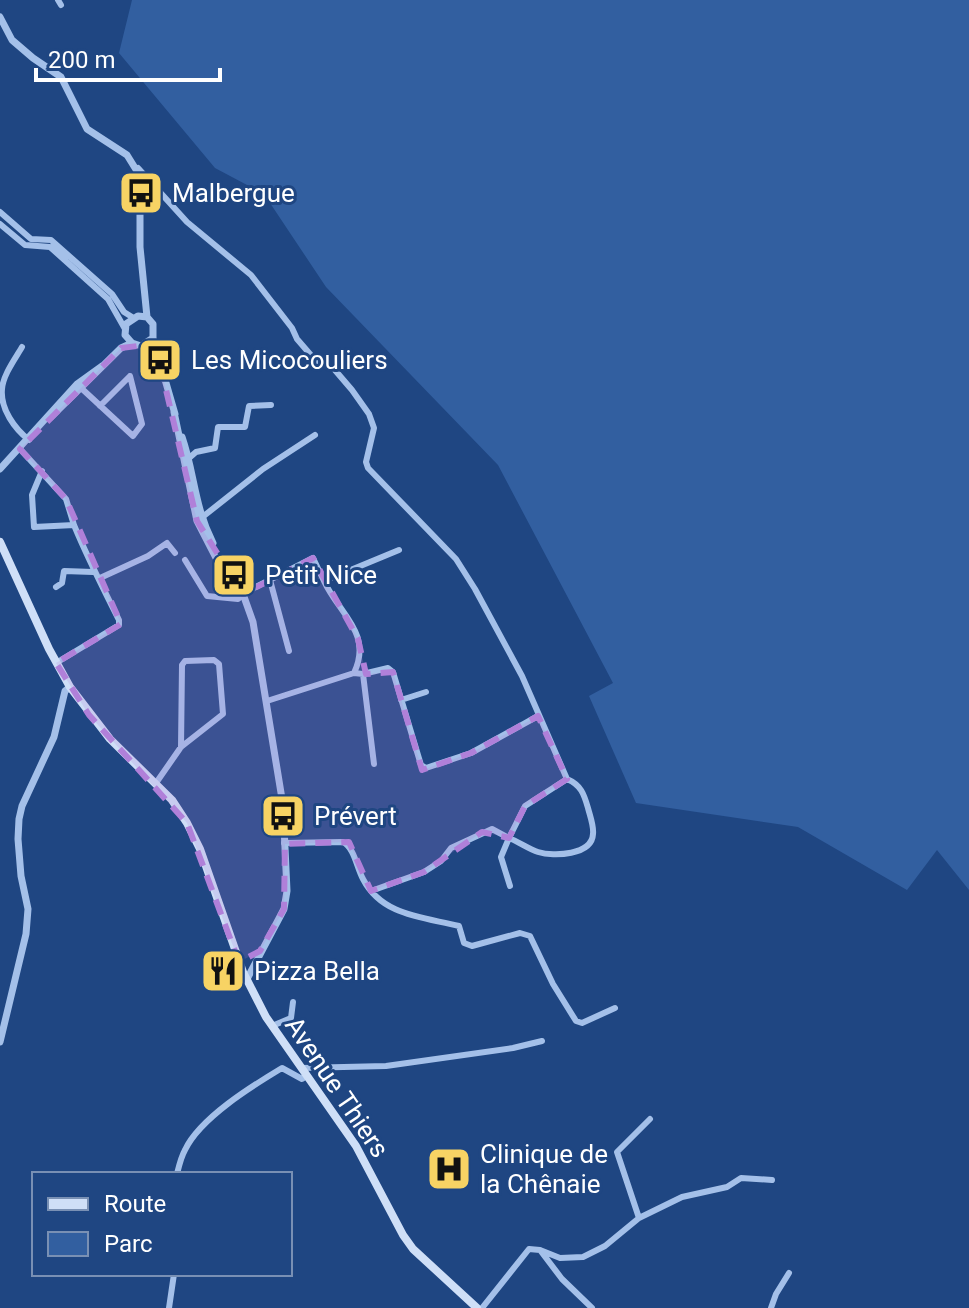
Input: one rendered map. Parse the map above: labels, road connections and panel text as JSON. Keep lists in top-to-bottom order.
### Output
{
  "streets": {
    "main road": ["Avenue Thiers"]
  },
  "places": {
    "bus stop": [
      "Malbergue",
      "Les Micocouliers",
      "Petit Nice",
      "Prévert"
    ],
    "restaurant": ["Pizza Bella"],
    "hospital": ["Clinique de la Chênaie"]
  },
  "legend": ["Route", "Parc"],
  "scale_bar": "200 m"
}
